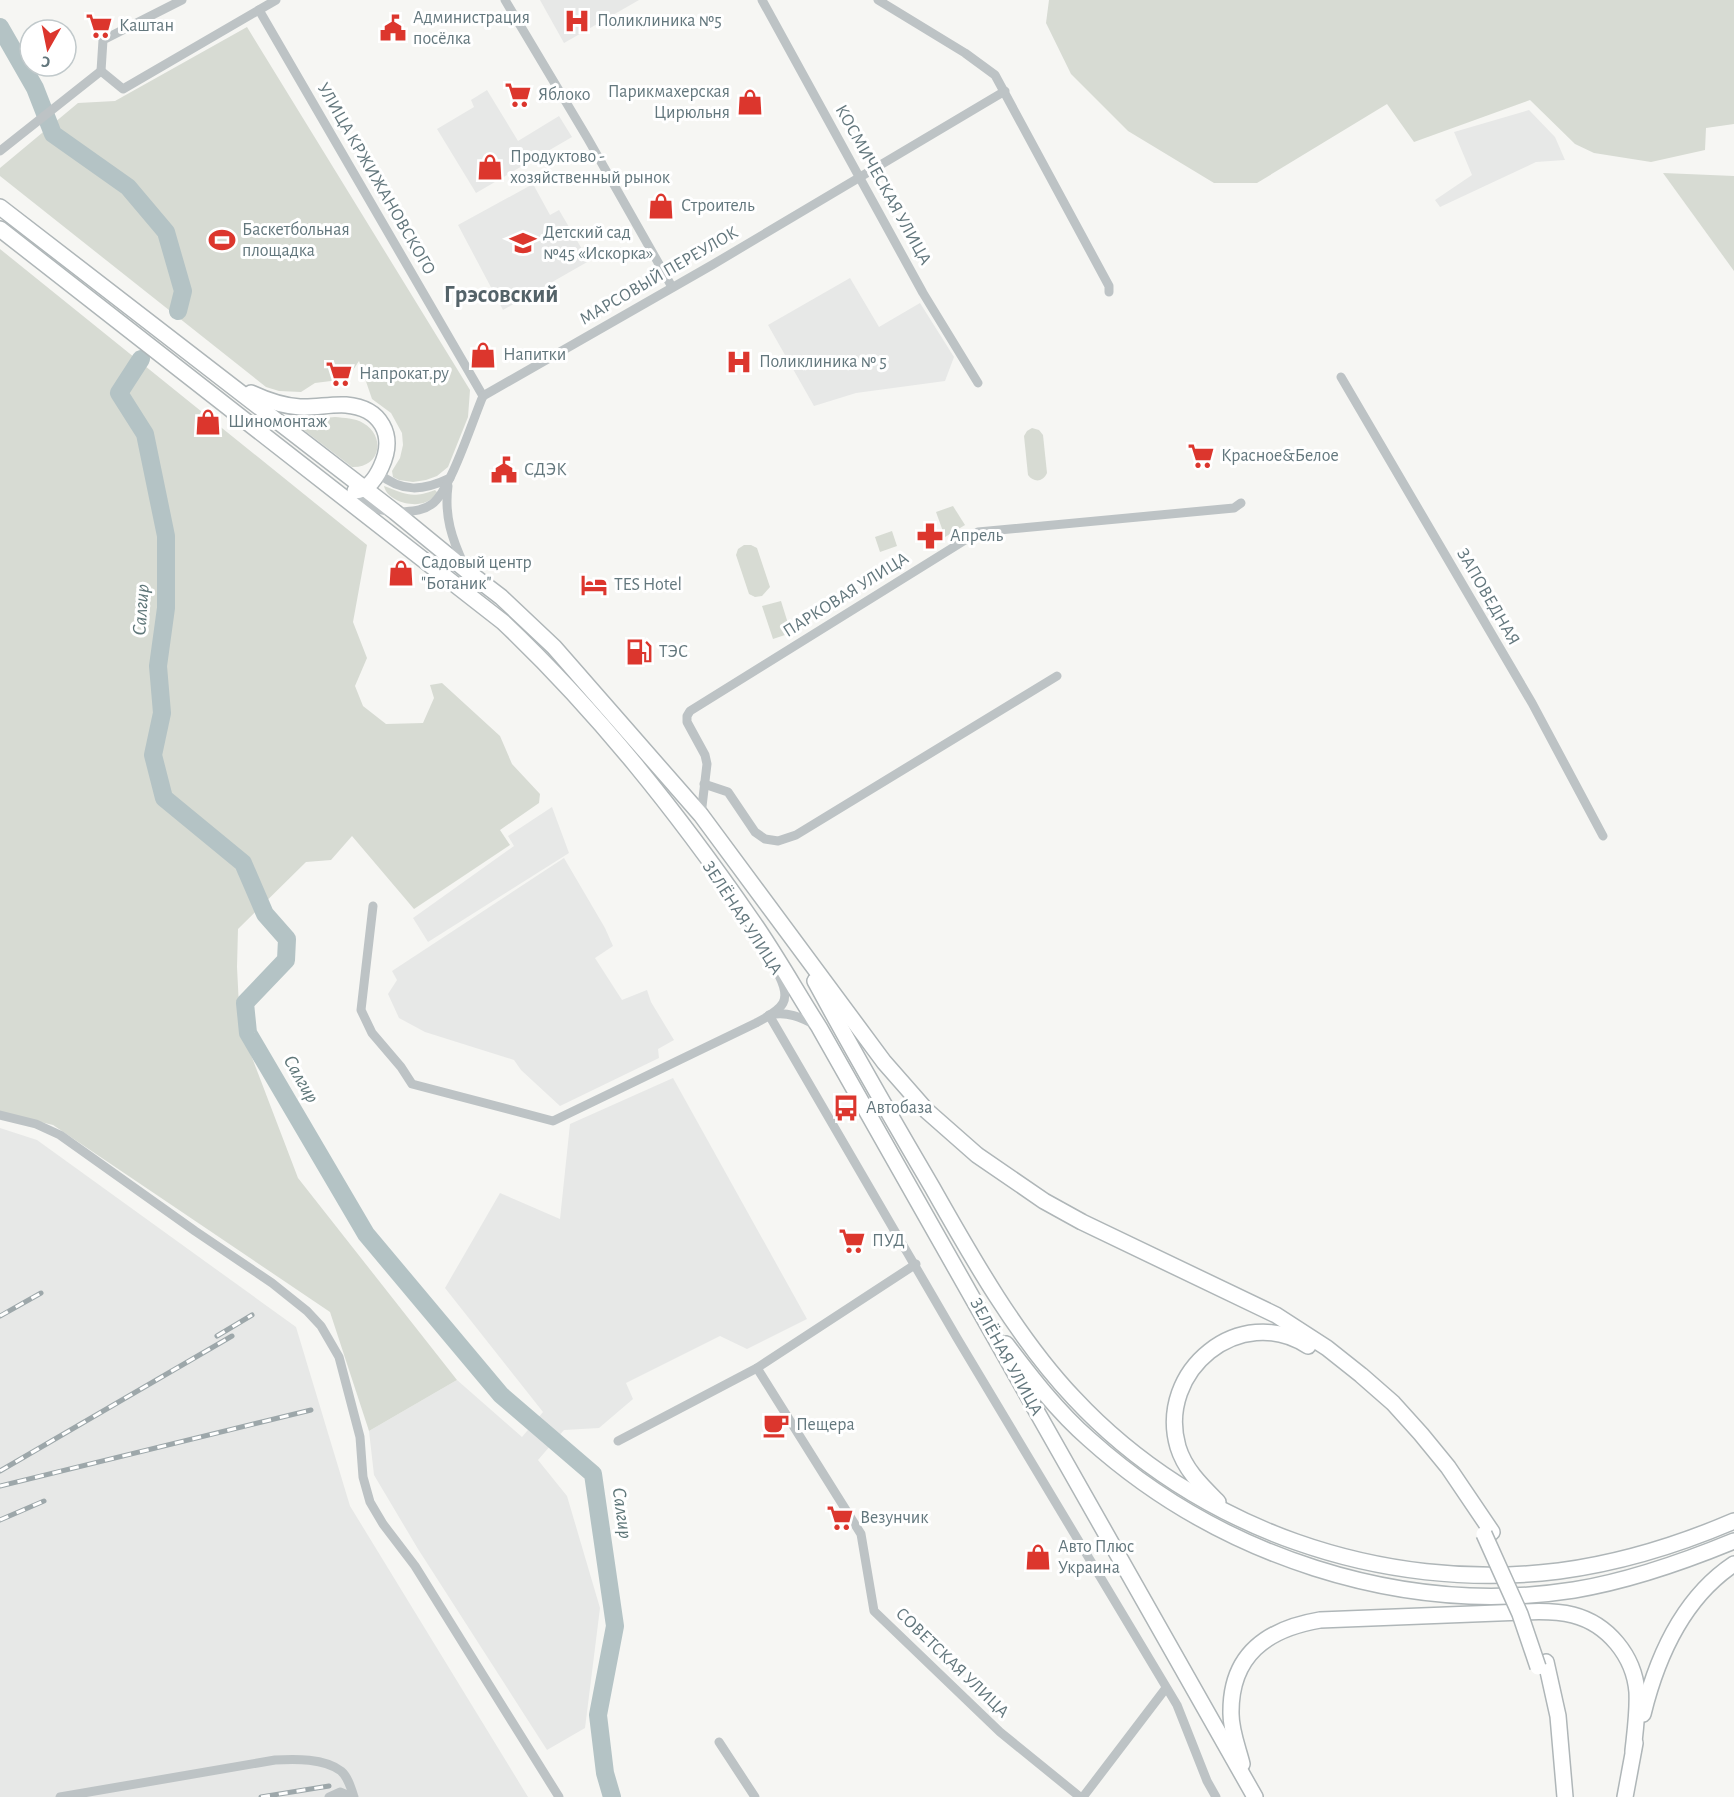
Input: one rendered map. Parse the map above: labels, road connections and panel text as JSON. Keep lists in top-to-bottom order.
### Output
{
  "streets": {
    "main road": ["ЗЕЛЁНАЯ УЛИЦА"],
    "street": [
      "УЛИЦА КРЖИЖАНОВСКОГО",
      "КОСМИЧЕСКАЯ УЛИЦА",
      "МАРСОВЫЙ ПЕРЕУЛОК",
      "ПАРКОВАЯ УЛИЦА",
      "ЗАПОВЕДНАЯ",
      "СОВЕТСКАЯ УЛИЦА"
    ]
  },
  "crossings": [
    ["УЛИЦА КРЖИЖАНОВСКОГО", "МАРСОВЫЙ ПЕРЕУЛОК"],
    ["КОСМИЧЕСКАЯ УЛИЦА", "МАРСОВЫЙ ПЕРЕУЛОК"]
  ],
  "districts": ["Грэсовский"],
  "water": ["Салгир"],
  "places": {
    "hospital": ["Поликлиника №5", "Поликлиника № 5"],
    "supermarket": [
      "Каштан",
      "Яблоко",
      "Напрокат.ру",
      "Красное&Белое",
      "ПУД",
      "Везунчик"
    ],
    "public building": ["Администрация посёлка", "СДЭК"],
    "shop": [
      "Парикмахерская Цирюльня",
      "Продуктово - хозяйственный рынок",
      "Строитель",
      "Напитки",
      "Шиномонтаж",
      "Садовый центр \"Ботаник\"",
      "Авто Плюс Украина"
    ],
    "sports": ["Баскетбольная площадка"],
    "school or university": ["Детский сад №45 «Искорка»"],
    "pharmacy": ["Апрель"],
    "hotel": ["TES Hotel"],
    "fuel station": ["ТЭС"],
    "bus stop": ["Автобаза"],
    "cafe": ["Пещера"]
  },
  "north": "bottom"
}
